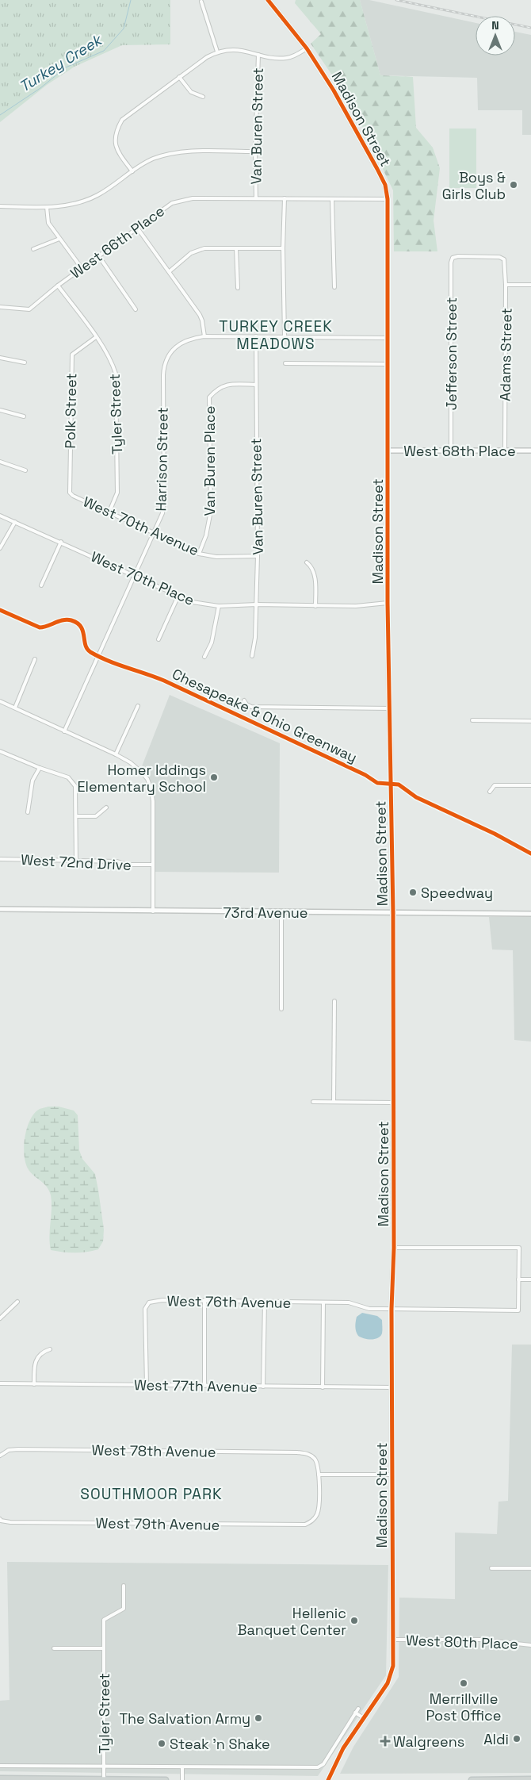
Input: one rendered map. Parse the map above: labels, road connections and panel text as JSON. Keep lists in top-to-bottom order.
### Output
{
  "streets": {
    "street": [
      "Madison Street",
      "Van Buren Street",
      "West 66th Place",
      "Jefferson Street",
      "Adams Street",
      "Polk Street",
      "Tyler Street",
      "West 68th Place",
      "Harrison Street",
      "Van Buren Place",
      "West 70th Avenue",
      "West 70th Place",
      "West 72nd Drive",
      "73rd Avenue",
      "West 76th Avenue",
      "West 77th Avenue",
      "West 78th Avenue",
      "West 79th Avenue",
      "West 80th Place"
    ],
    "cycle path": ["Chesapeake & Ohio Greenway"]
  },
  "crossings": [
    ["Madison Street", "West 66th Place"],
    ["Madison Street", "West 68th Place"],
    ["Madison Street", "West 70th Place"],
    ["Madison Street", "73rd Avenue"],
    ["Madison Street", "West 76th Avenue"],
    ["Madison Street", "West 77th Avenue"],
    ["Madison Street", "West 80th Place"],
    ["Van Buren Street", "West 66th Place"],
    ["Van Buren Street", "Van Buren Place"],
    ["Van Buren Street", "West 70th Avenue"],
    ["Van Buren Street", "West 70th Place"],
    ["West 66th Place", "Tyler Street"],
    ["Jefferson Street", "Adams Street"],
    ["Jefferson Street", "West 68th Place"],
    ["Adams Street", "West 68th Place"],
    ["Polk Street", "Tyler Street"],
    ["Polk Street", "West 70th Avenue"],
    ["Tyler Street", "West 70th Avenue"],
    ["Harrison Street", "West 70th Avenue"],
    ["Harrison Street", "West 70th Place"],
    ["Van Buren Place", "West 70th Avenue"],
    ["West 76th Avenue", "West 77th Avenue"],
    ["West 78th Avenue", "West 79th Avenue"]
  ],
  "districts": ["TURKEY CREEK MEADOWS", "SOUTHMOOR PARK"],
  "water": ["Turkey Creek"],
  "places": {
    "other": [
      "Boys & Girls Club",
      "Homer Iddings Elementary School",
      "Speedway",
      "Hellenic Banquet Center",
      "Merrillville Post Office",
      "The Salvation Army",
      "Aldi",
      "Steak 'n Shake"
    ],
    "health": ["Walgreens"]
  },
  "north": "top"
}
